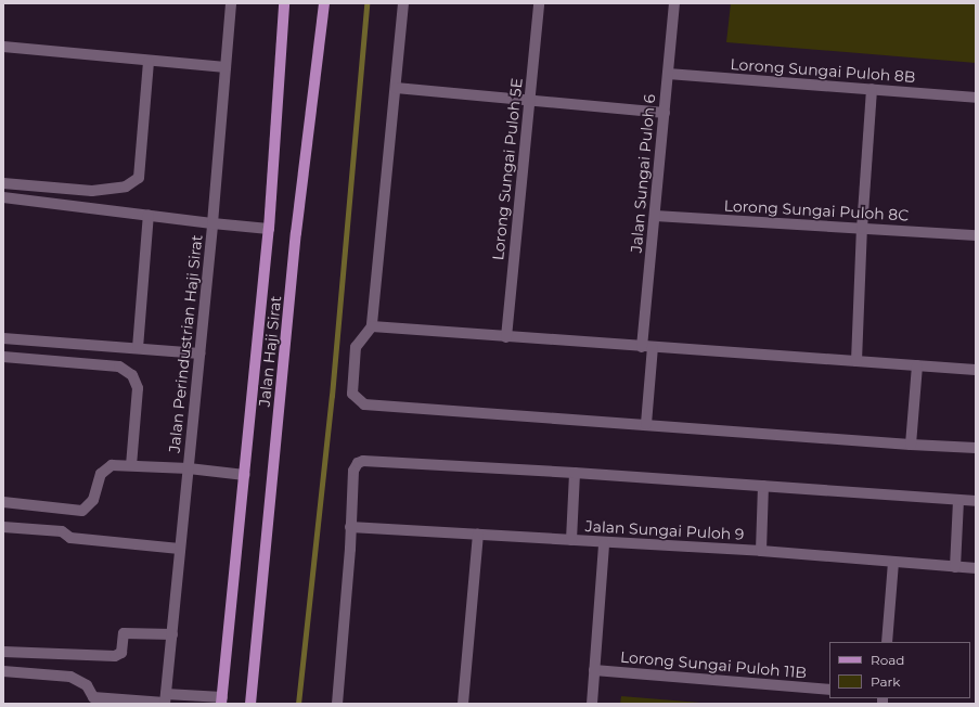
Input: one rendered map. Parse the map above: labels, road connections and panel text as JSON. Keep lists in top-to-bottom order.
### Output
{
  "streets": {
    "main road": ["Jalan Haji Sirat"],
    "street": [
      "Lorong Sungai Puloh 8B",
      "Lorong Sungai Puloh 5E",
      "Jalan Sungai Puloh 6",
      "Lorong Sungai Puloh 8C",
      "Jalan Perindustrian Haji Sirat",
      "Jalan Sungai Puloh 9",
      "Lorong Sungai Puloh 11B"
    ]
  },
  "crossings": [
    ["Lorong Sungai Puloh 8B", "Jalan Sungai Puloh 6"],
    ["Jalan Sungai Puloh 6", "Lorong Sungai Puloh 8C"],
    ["Jalan Perindustrian Haji Sirat", "Jalan Haji Sirat"]
  ],
  "legend": ["Road", "Park"]
}
